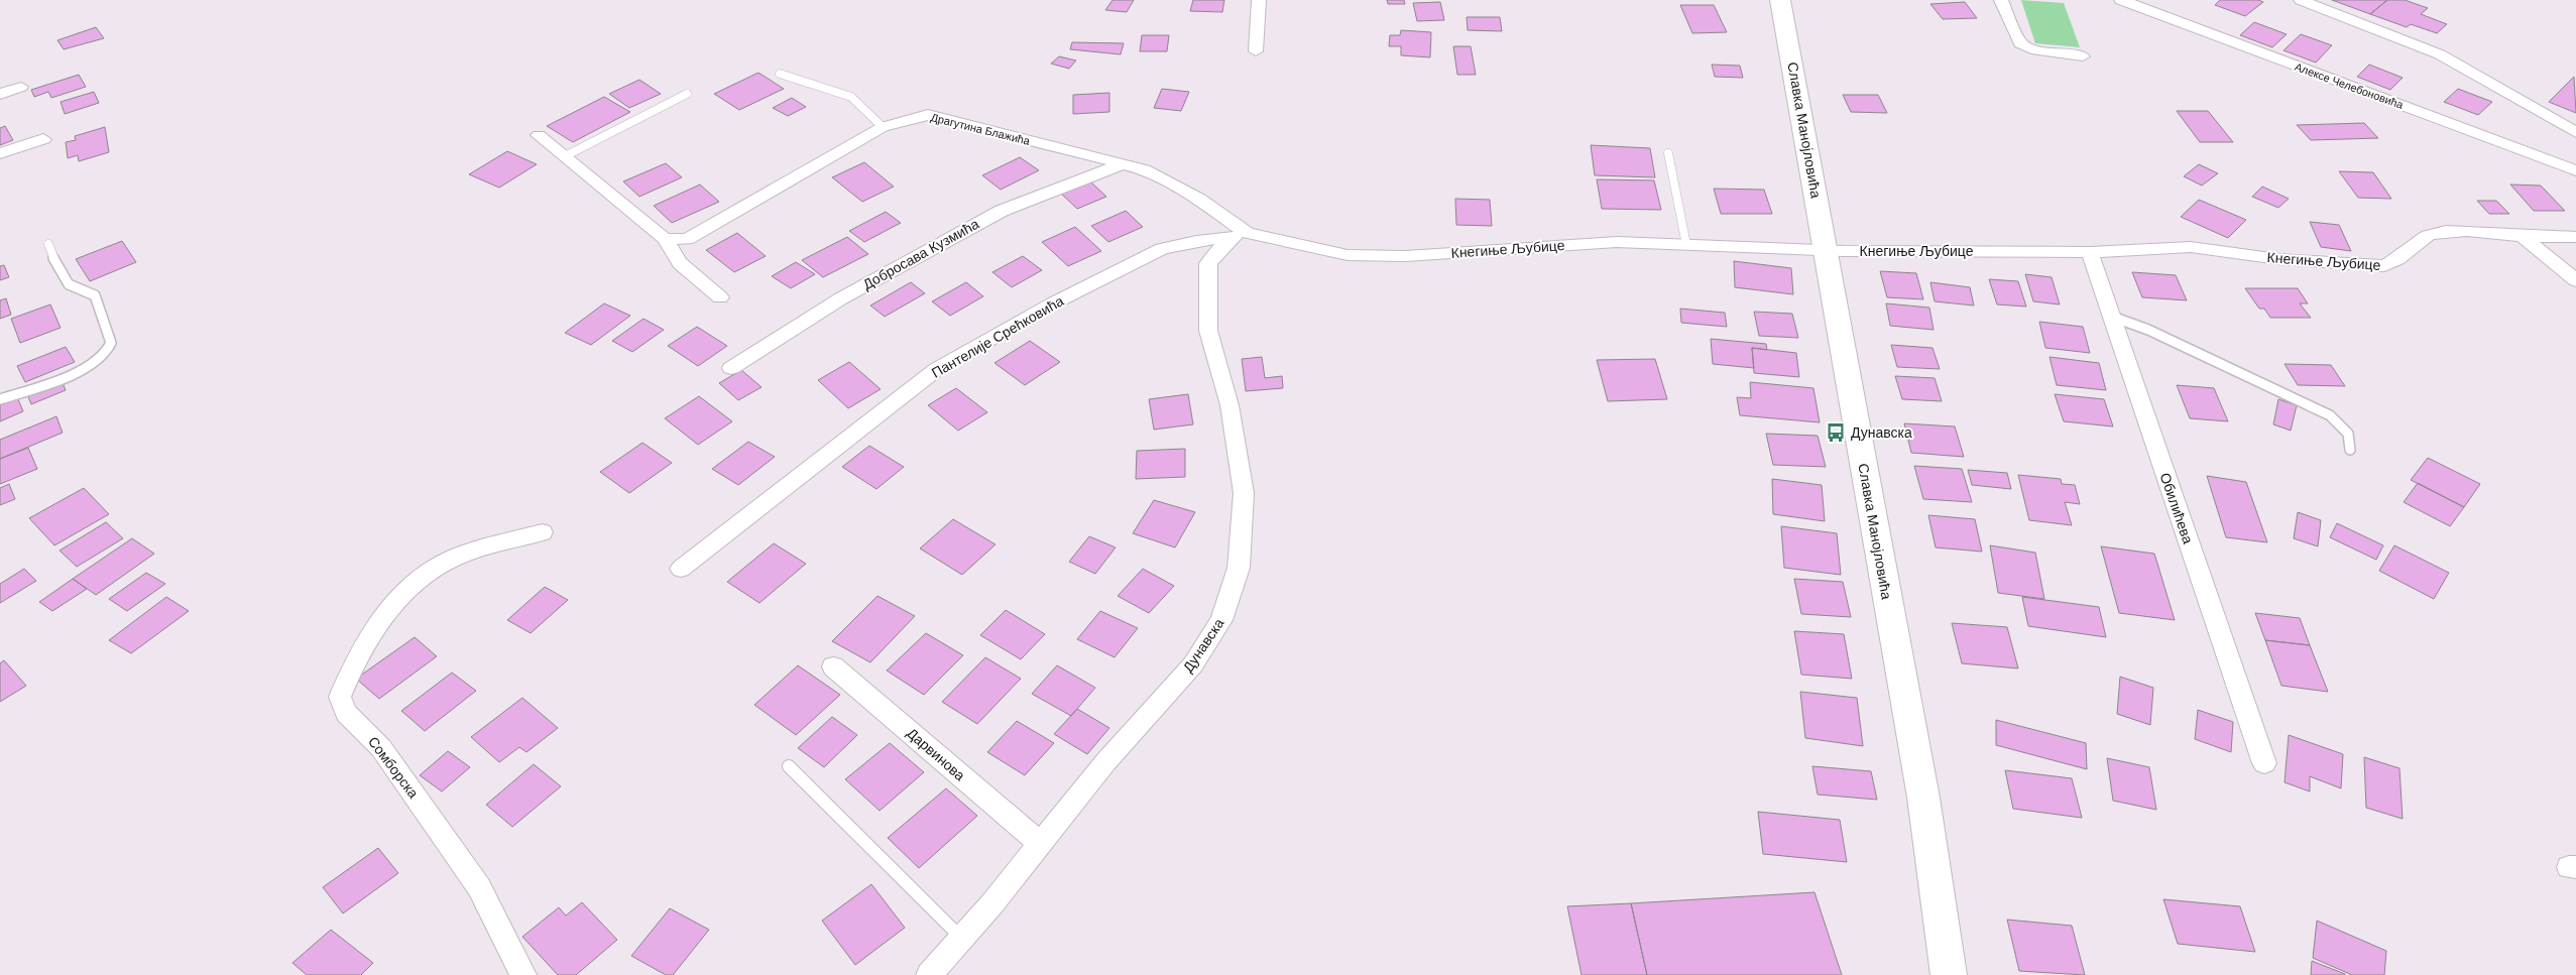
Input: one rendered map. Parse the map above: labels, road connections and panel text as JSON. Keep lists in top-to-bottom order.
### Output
{
  "streets": {
    "main road": ["Славка Манојловића"],
    "street": [
      "Алексе Челебоновића",
      "Драгутина Блажића",
      "Кнегиње Љубице",
      "Добросава Кузмића",
      "Пантелије Срећковића",
      "Обилићева",
      "Дунавска",
      "Дарвинова",
      "Сомборска"
    ]
  },
  "crossings": [
    ["Драгутина Блажића", "Кнегиње Љубице"],
    ["Драгутина Блажића", "Добросава Кузмића"],
    ["Драгутина Блажића", "Пантелије Срећковића"],
    ["Драгутина Блажића", "Дунавска"],
    ["Славка Манојловића", "Кнегиње Љубице"],
    ["Кнегиње Љубице", "Пантелије Срећковића"],
    ["Кнегиње Љубице", "Обилићева"],
    ["Кнегиње Љубице", "Дунавска"],
    ["Пантелије Срећковића", "Дунавска"],
    ["Дунавска", "Дарвинова"]
  ],
  "places": {
    "bus stop": ["Дунавска"]
  }
}
